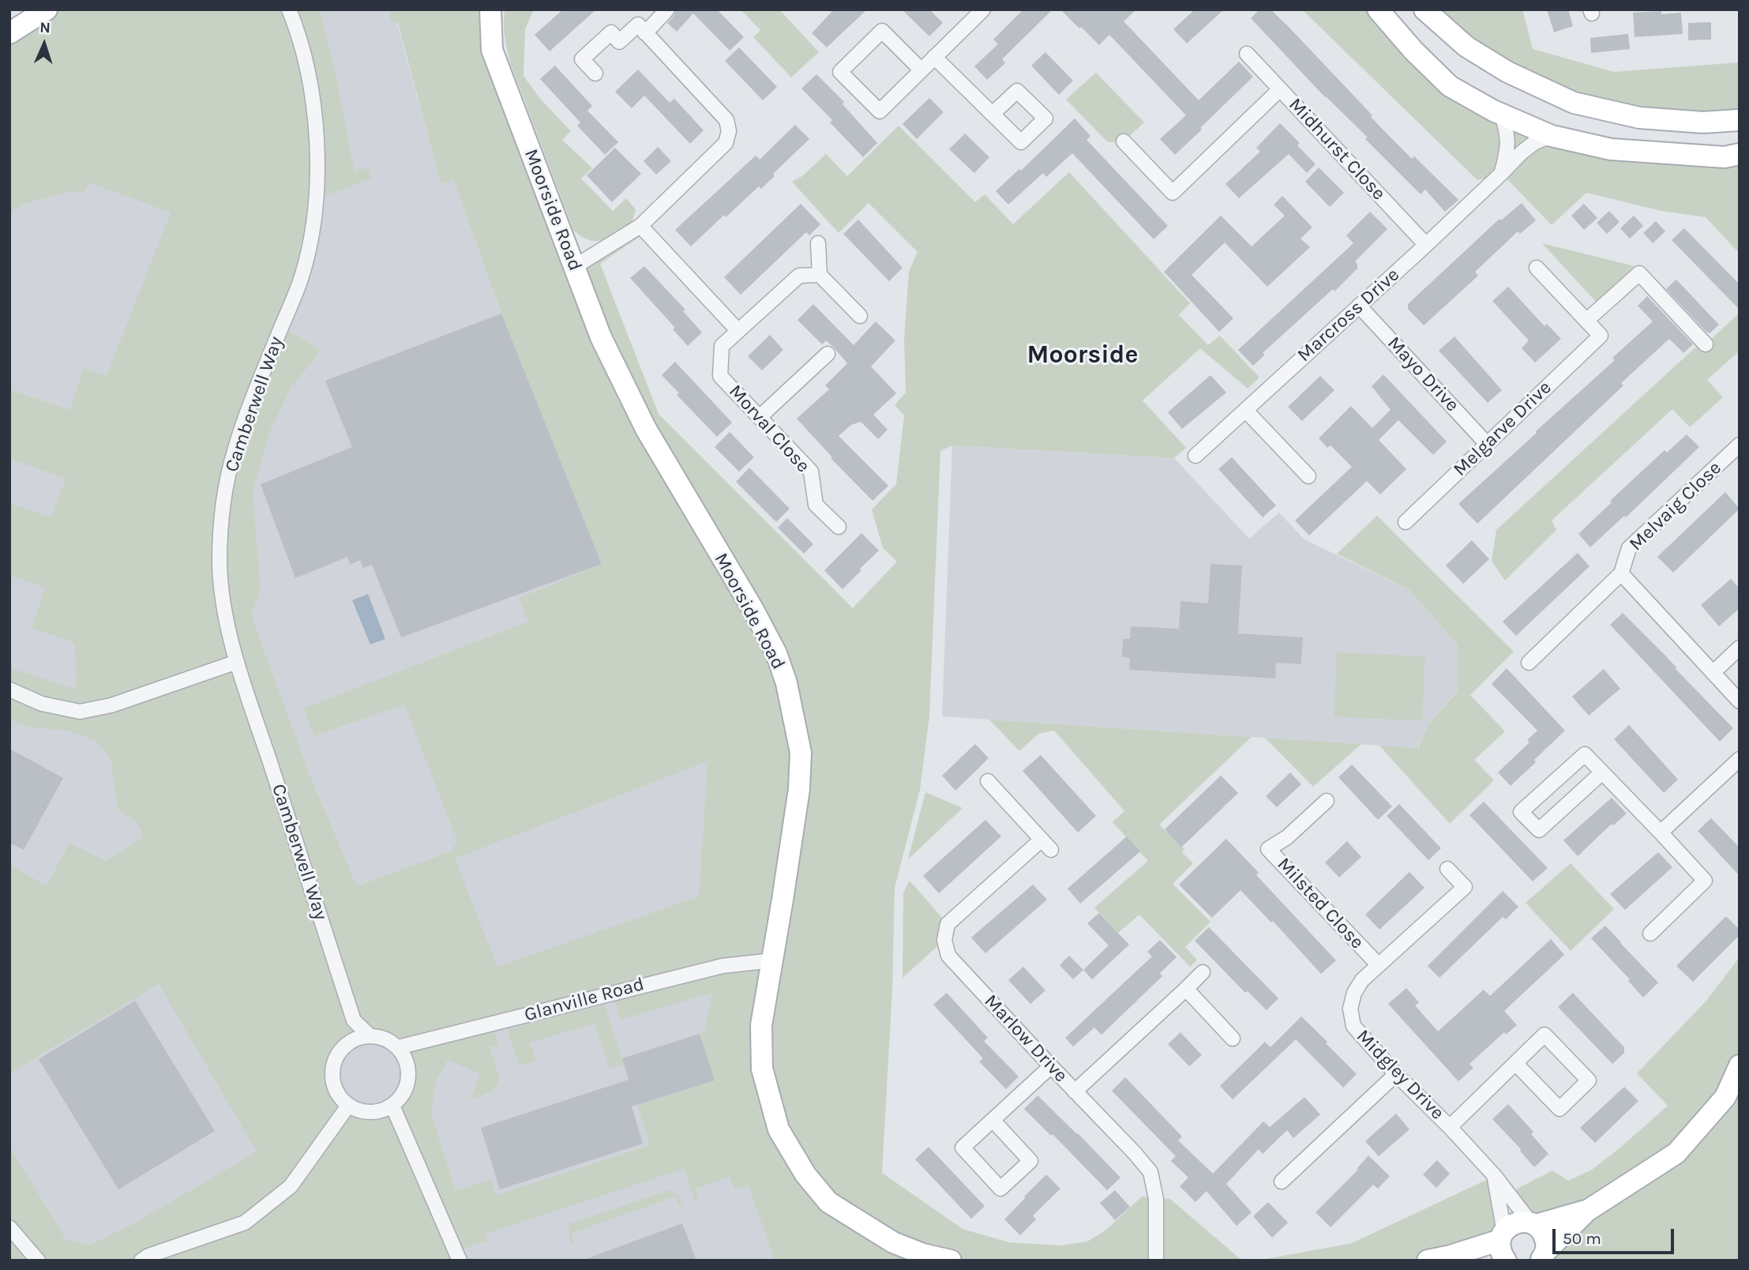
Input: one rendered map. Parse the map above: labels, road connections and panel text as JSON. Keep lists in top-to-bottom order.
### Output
{
  "streets": {
    "street": [
      "Midhurst Close",
      "Moorside Road",
      "Marcross Drive",
      "Mayo Drive",
      "Camberwell Way",
      "Morval Close",
      "Melgarve Drive",
      "Melvaig Close",
      "Milsted Close",
      "Glanville Road",
      "Marlow Drive",
      "Midgley Drive"
    ]
  },
  "crossings": [
    ["Midhurst Close", "Marcross Drive"],
    ["Moorside Road", "Glanville Road"],
    ["Marcross Drive", "Mayo Drive"],
    ["Mayo Drive", "Melgarve Drive"],
    ["Camberwell Way", "Glanville Road"],
    ["Milsted Close", "Midgley Drive"]
  ],
  "districts": ["Moorside"],
  "scale_bar": "50 m",
  "north": "top"
}
